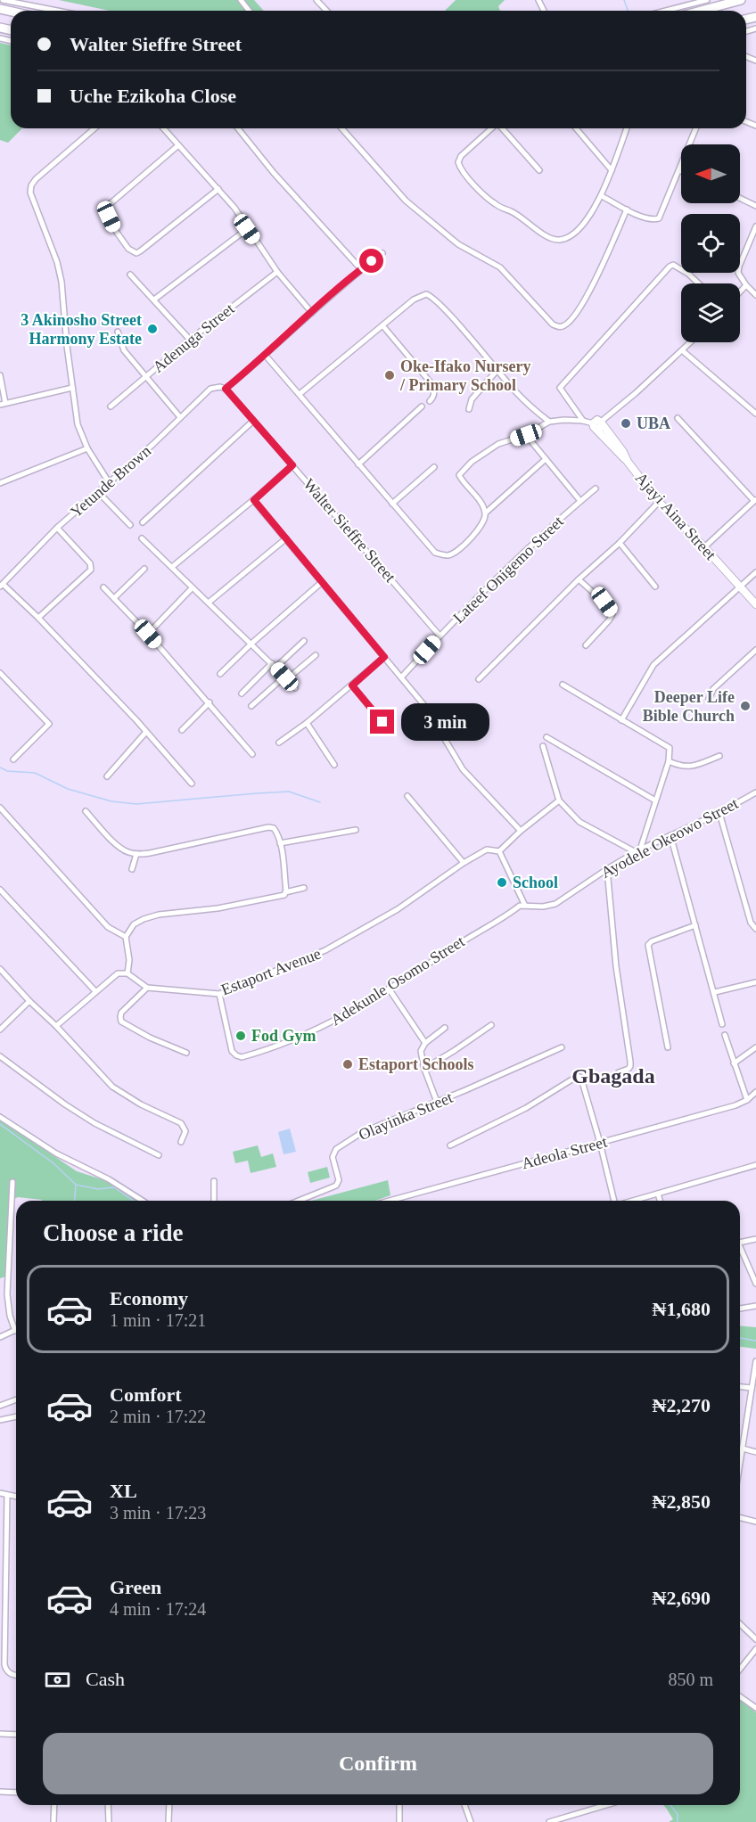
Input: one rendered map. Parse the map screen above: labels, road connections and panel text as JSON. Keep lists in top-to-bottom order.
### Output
{
  "streets": {
    "street": [
      "Adenuga Street",
      "Yetunde Brown",
      "Ajayi Aina Street",
      "Walter Sieffre Street",
      "Lateef Onigemo Street",
      "Ayodele Okeowo Street",
      "Estaport Avenue",
      "Adekunle Osomo Street",
      "Olayinka Street",
      "Adeola Street"
    ]
  },
  "crossings": [
    ["Yetunde Brown", "Walter Sieffre Street"],
    ["Walter Sieffre Street", "Lateef Onigemo Street"],
    ["Ayodele Okeowo Street", "Adekunle Osomo Street"],
    ["Estaport Avenue", "Adekunle Osomo Street"]
  ],
  "districts": ["Gbagada"],
  "places": [
    "3 Akinosho Street Harmony Estate",
    "Oke-Ifako Nursery / Primary School",
    "UBA",
    "Deeper Life Bible Church",
    "School",
    "Fod Gym",
    "Estaport Schools"
  ],
  "north": "left",
  "page": {
    "banner": ["Walter Sieffre Street", "Uche Ezikoha Close"],
    "bubble": "3 min",
    "heading": "Choose a ride",
    "list": [
      {
        "name": "Economy",
        "note": "1 min · 17:21",
        "value": "₦1,680"
      },
      {
        "name": "Comfort",
        "note": "2 min · 17:22",
        "value": "₦2,270"
      },
      {
        "name": "XL",
        "note": "3 min · 17:23",
        "value": "₦2,850"
      },
      {
        "name": "Green",
        "note": "4 min · 17:24",
        "value": "₦2,690"
      }
    ],
    "pay": ["Cash", "850 m"],
    "buttons": "Confirm"
  }
}
